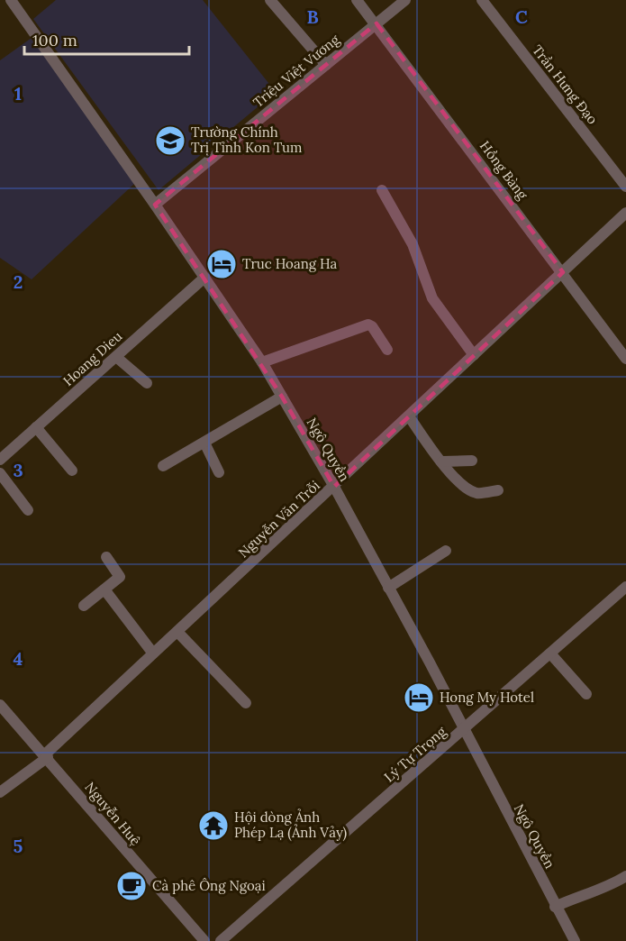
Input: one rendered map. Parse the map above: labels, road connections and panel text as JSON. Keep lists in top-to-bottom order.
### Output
{
  "streets": {
    "street": [
      "Triệu Việt Vương",
      "Trần Hưng Đạo",
      "Hồng Bàng",
      "Hoang Dieu",
      "Ngô Quyền",
      "Nguyễn Văn Trỗi",
      "Lý Tự Trọng",
      "Nguyễn Huệ"
    ]
  },
  "crossings": [
    ["Triệu Việt Vương", "Hồng Bàng"],
    ["Triệu Việt Vương", "Ngô Quyền"],
    ["Hồng Bàng", "Nguyễn Văn Trỗi"],
    ["Hoang Dieu", "Ngô Quyền"],
    ["Ngô Quyền", "Nguyễn Văn Trỗi"],
    ["Ngô Quyền", "Lý Tự Trọng"],
    ["Nguyễn Văn Trỗi", "Nguyễn Huệ"]
  ],
  "places": {
    "school or university": ["Trường Chính Trị Tỉnh Kon Tum"],
    "hotel": ["Truc Hoang Ha", "Hong My Hotel"],
    "temple": ["Hội dòng Ảnh Phép Lạ (Ảnh Vảy)"],
    "cafe": ["Cà phê Ông Ngoại"]
  },
  "scale_bar": "100 m",
  "grid": {
    "columns": ["B", "C"],
    "rows": [
      "1",
      "2",
      "3",
      "4",
      "5"
    ]
  }
}
